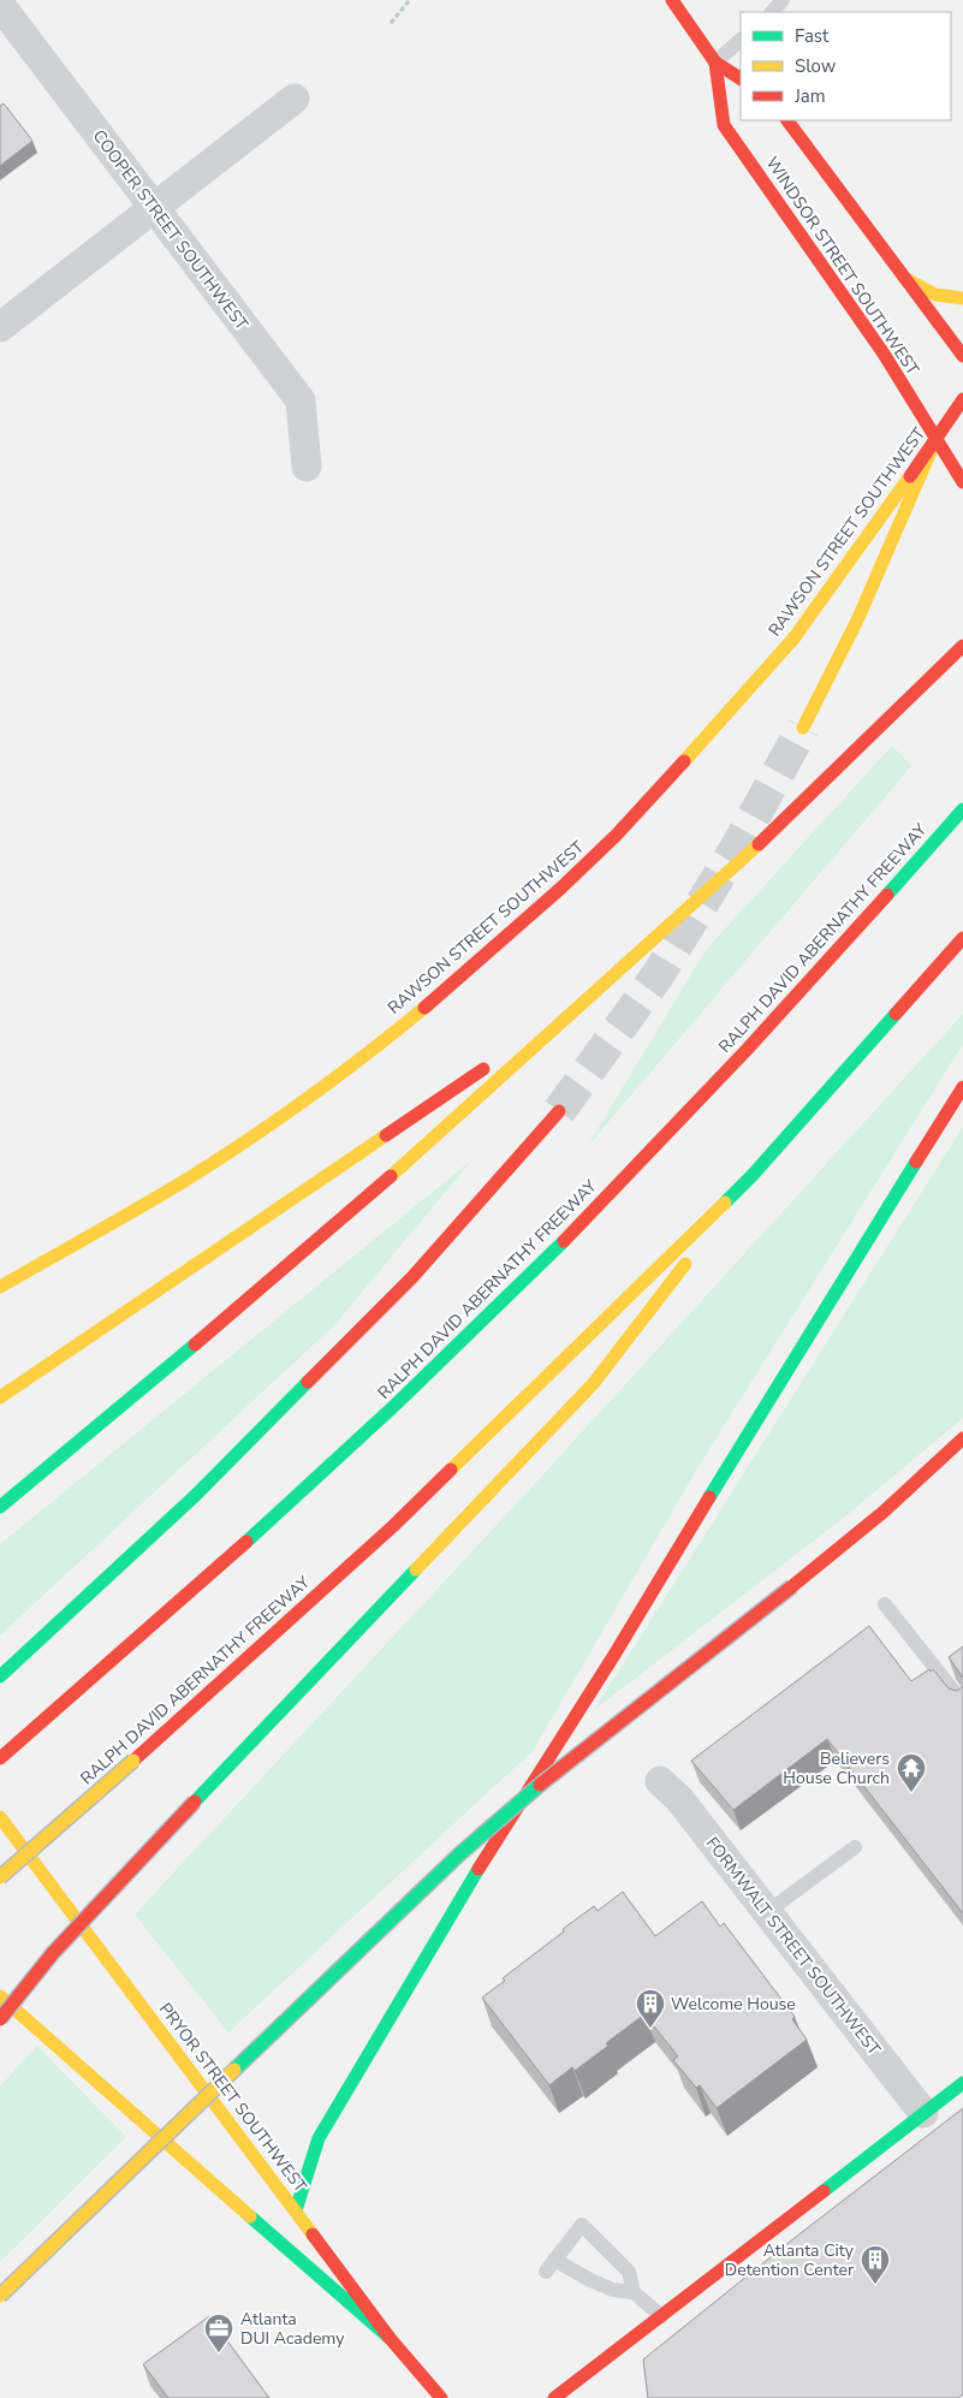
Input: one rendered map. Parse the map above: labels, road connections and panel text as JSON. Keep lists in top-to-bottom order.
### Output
{
  "streets": {
    "main road": [
      "WINDSOR STREET SOUTHWEST",
      "RAWSON STREET SOUTHWEST",
      "RALPH DAVID ABERNATHY FREEWAY",
      "PRYOR STREET SOUTHWEST"
    ],
    "street": ["COOPER STREET SOUTHWEST", "FORMWALT STREET SOUTHWEST"]
  },
  "crossings": [
    ["WINDSOR STREET SOUTHWEST", "RAWSON STREET SOUTHWEST"]
  ],
  "places": {
    "temple": ["Believers House Church"],
    "building": ["Welcome House", "Atlanta City Detention Center"],
    "office": ["Atlanta DUI Academy"]
  },
  "legend": ["Fast", "Slow", "Jam"]
}
